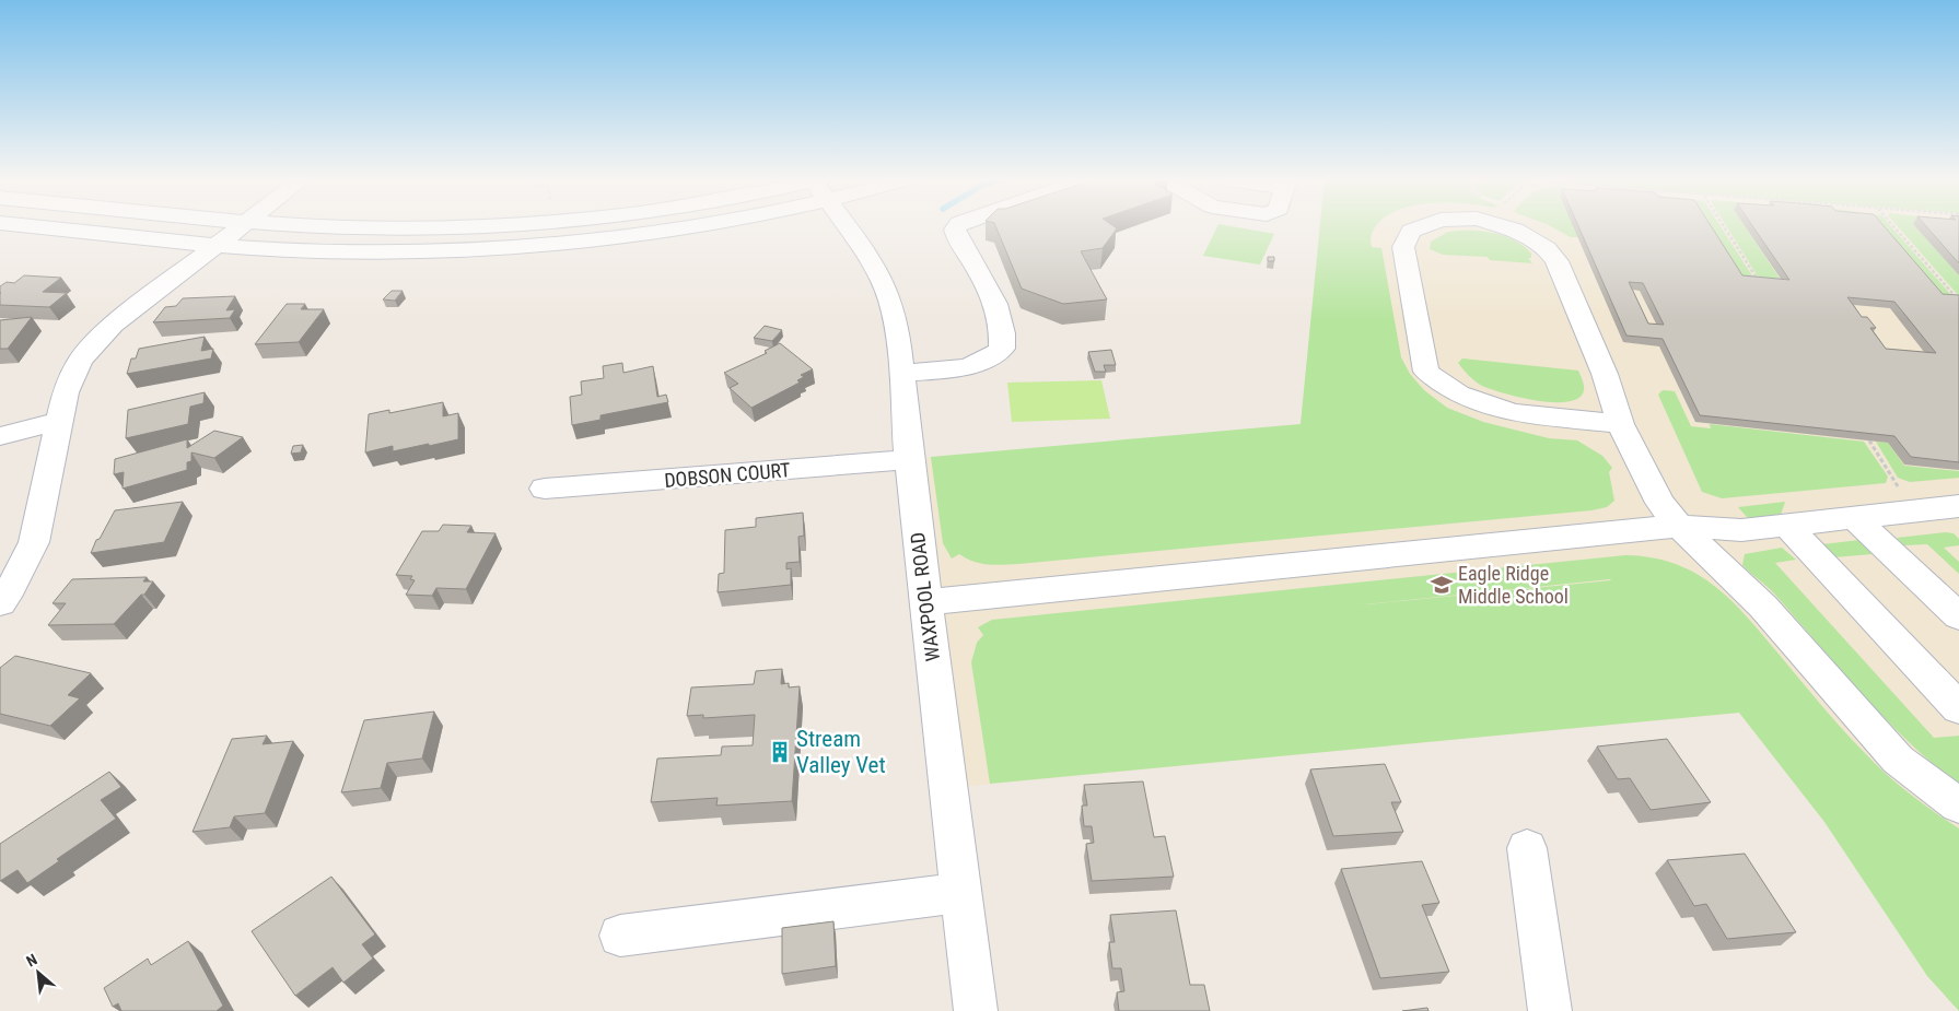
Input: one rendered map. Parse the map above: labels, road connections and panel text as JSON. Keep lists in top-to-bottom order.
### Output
{
  "streets": {
    "street": ["DOBSON COURT", "WAXPOOL ROAD"]
  },
  "crossings": [
    ["DOBSON COURT", "WAXPOOL ROAD"]
  ],
  "places": {
    "school or university": ["Eagle Ridge Middle School"],
    "building": ["Stream Valley Vet"]
  },
  "north": "top left"
}
